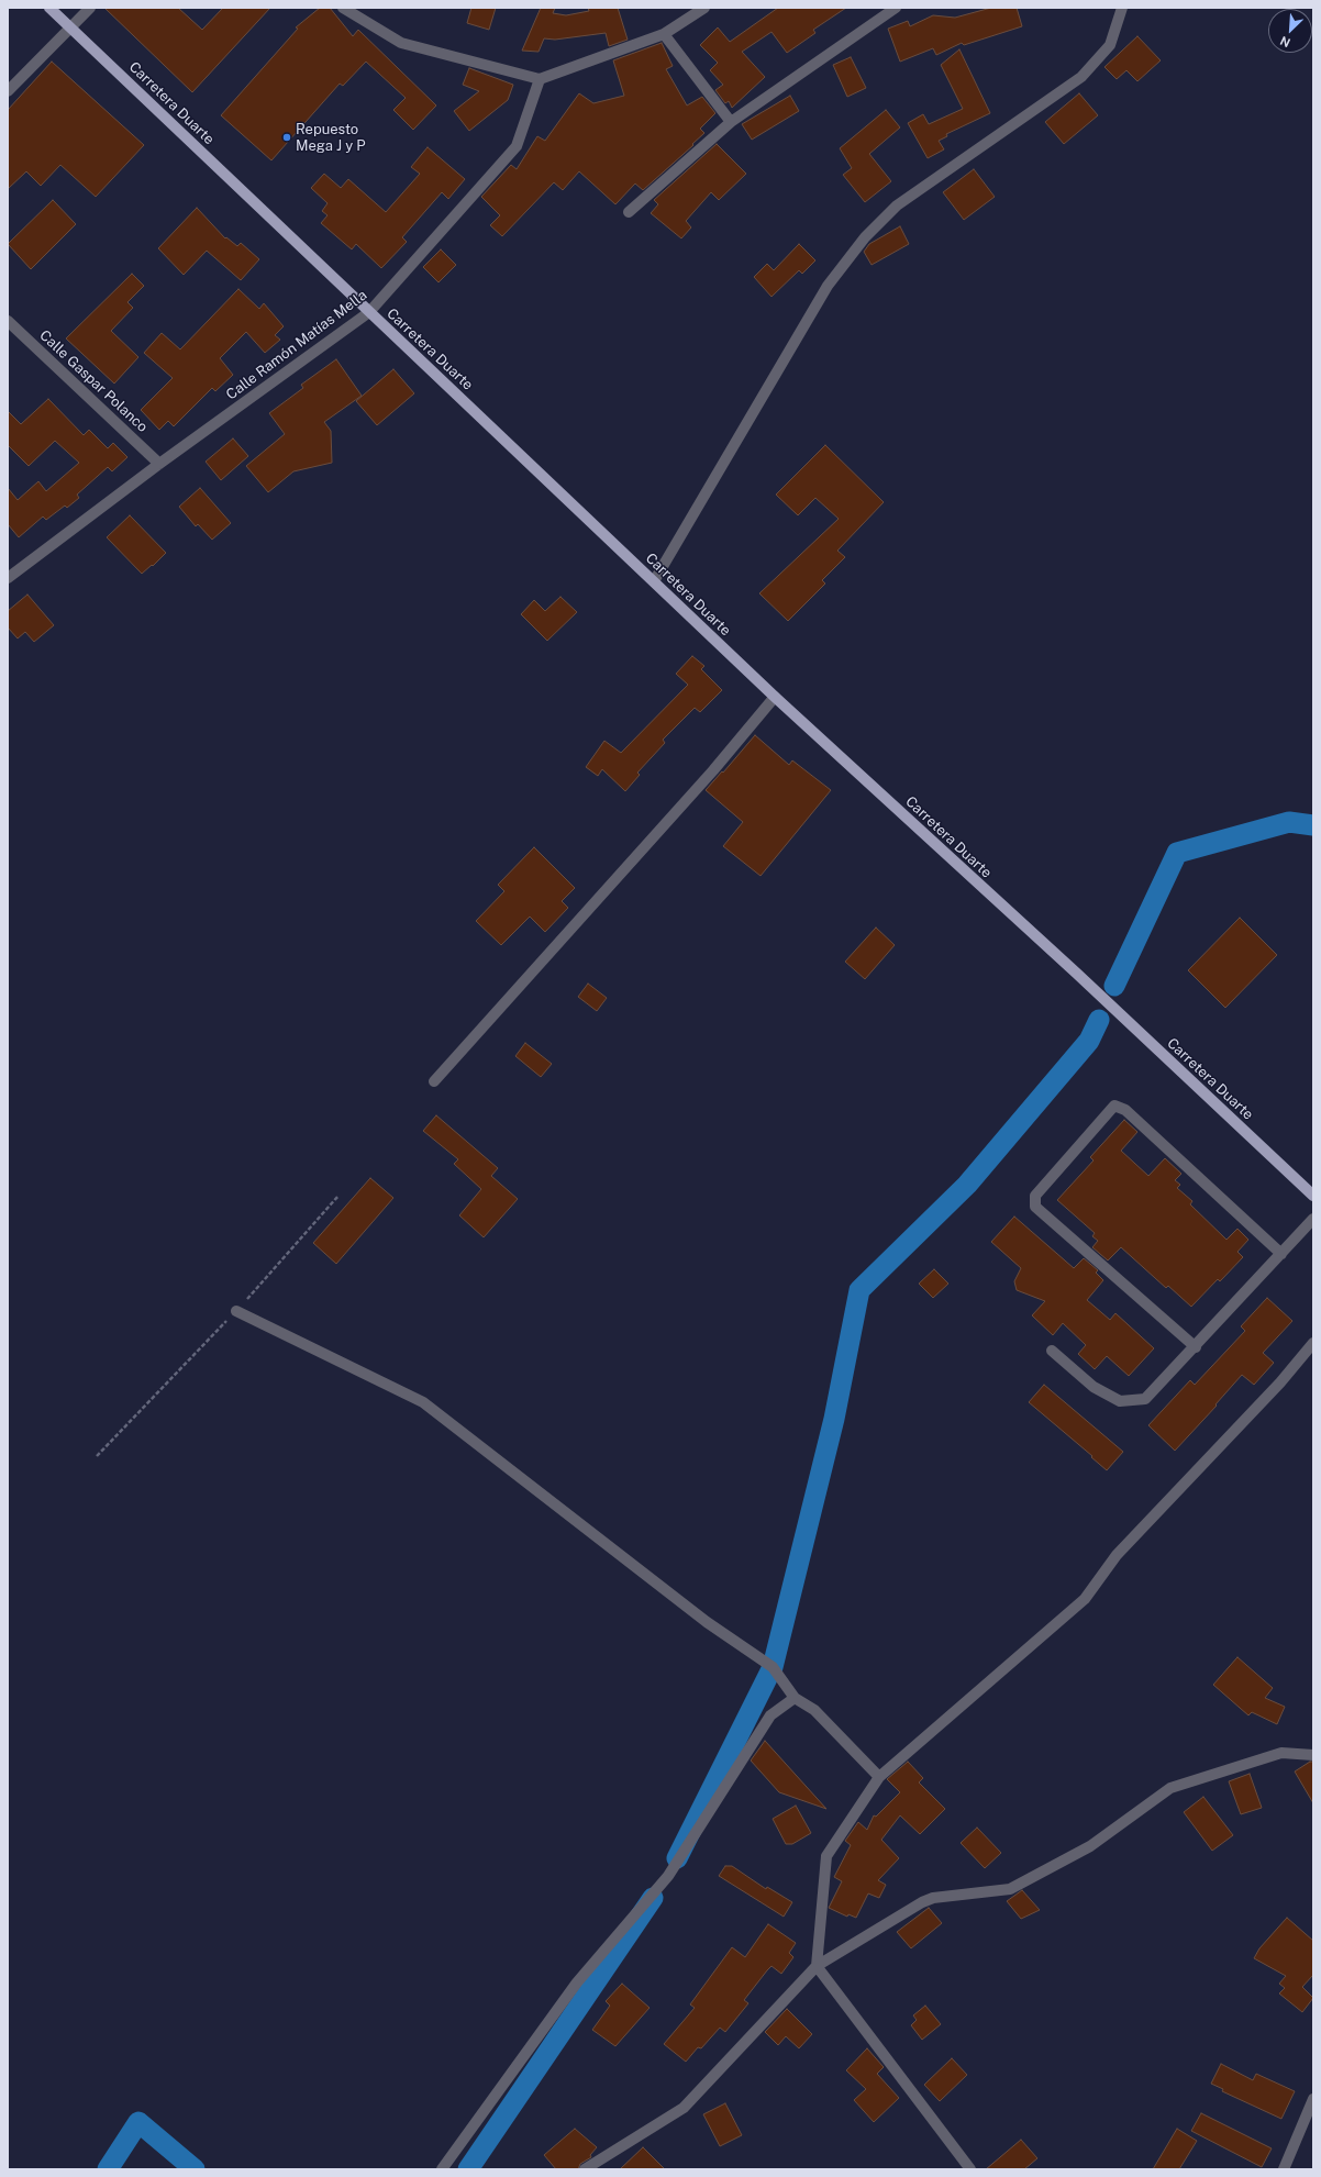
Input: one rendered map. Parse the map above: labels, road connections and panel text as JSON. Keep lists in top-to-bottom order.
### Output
{
  "streets": {
    "main road": ["Carretera Duarte"],
    "street": ["Calle Ramón Matías Mella", "Calle Gaspar Polanco"]
  },
  "crossings": [
    ["Carretera Duarte", "Calle Ramón Matías Mella"],
    ["Calle Ramón Matías Mella", "Calle Gaspar Polanco"]
  ],
  "places": ["Repuesto Mega J y P"],
  "north": "bottom left"
}
